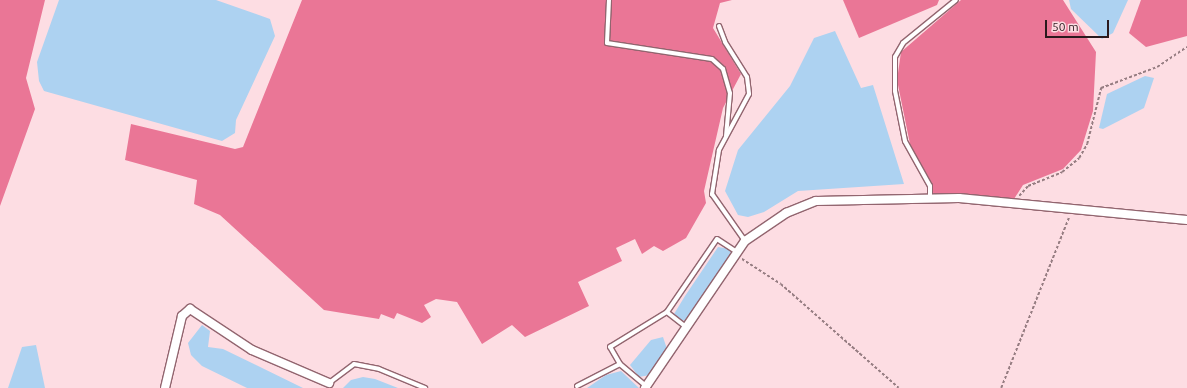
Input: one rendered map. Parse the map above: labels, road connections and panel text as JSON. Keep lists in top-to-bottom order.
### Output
{
  "scale_bar": "50 m"
}
